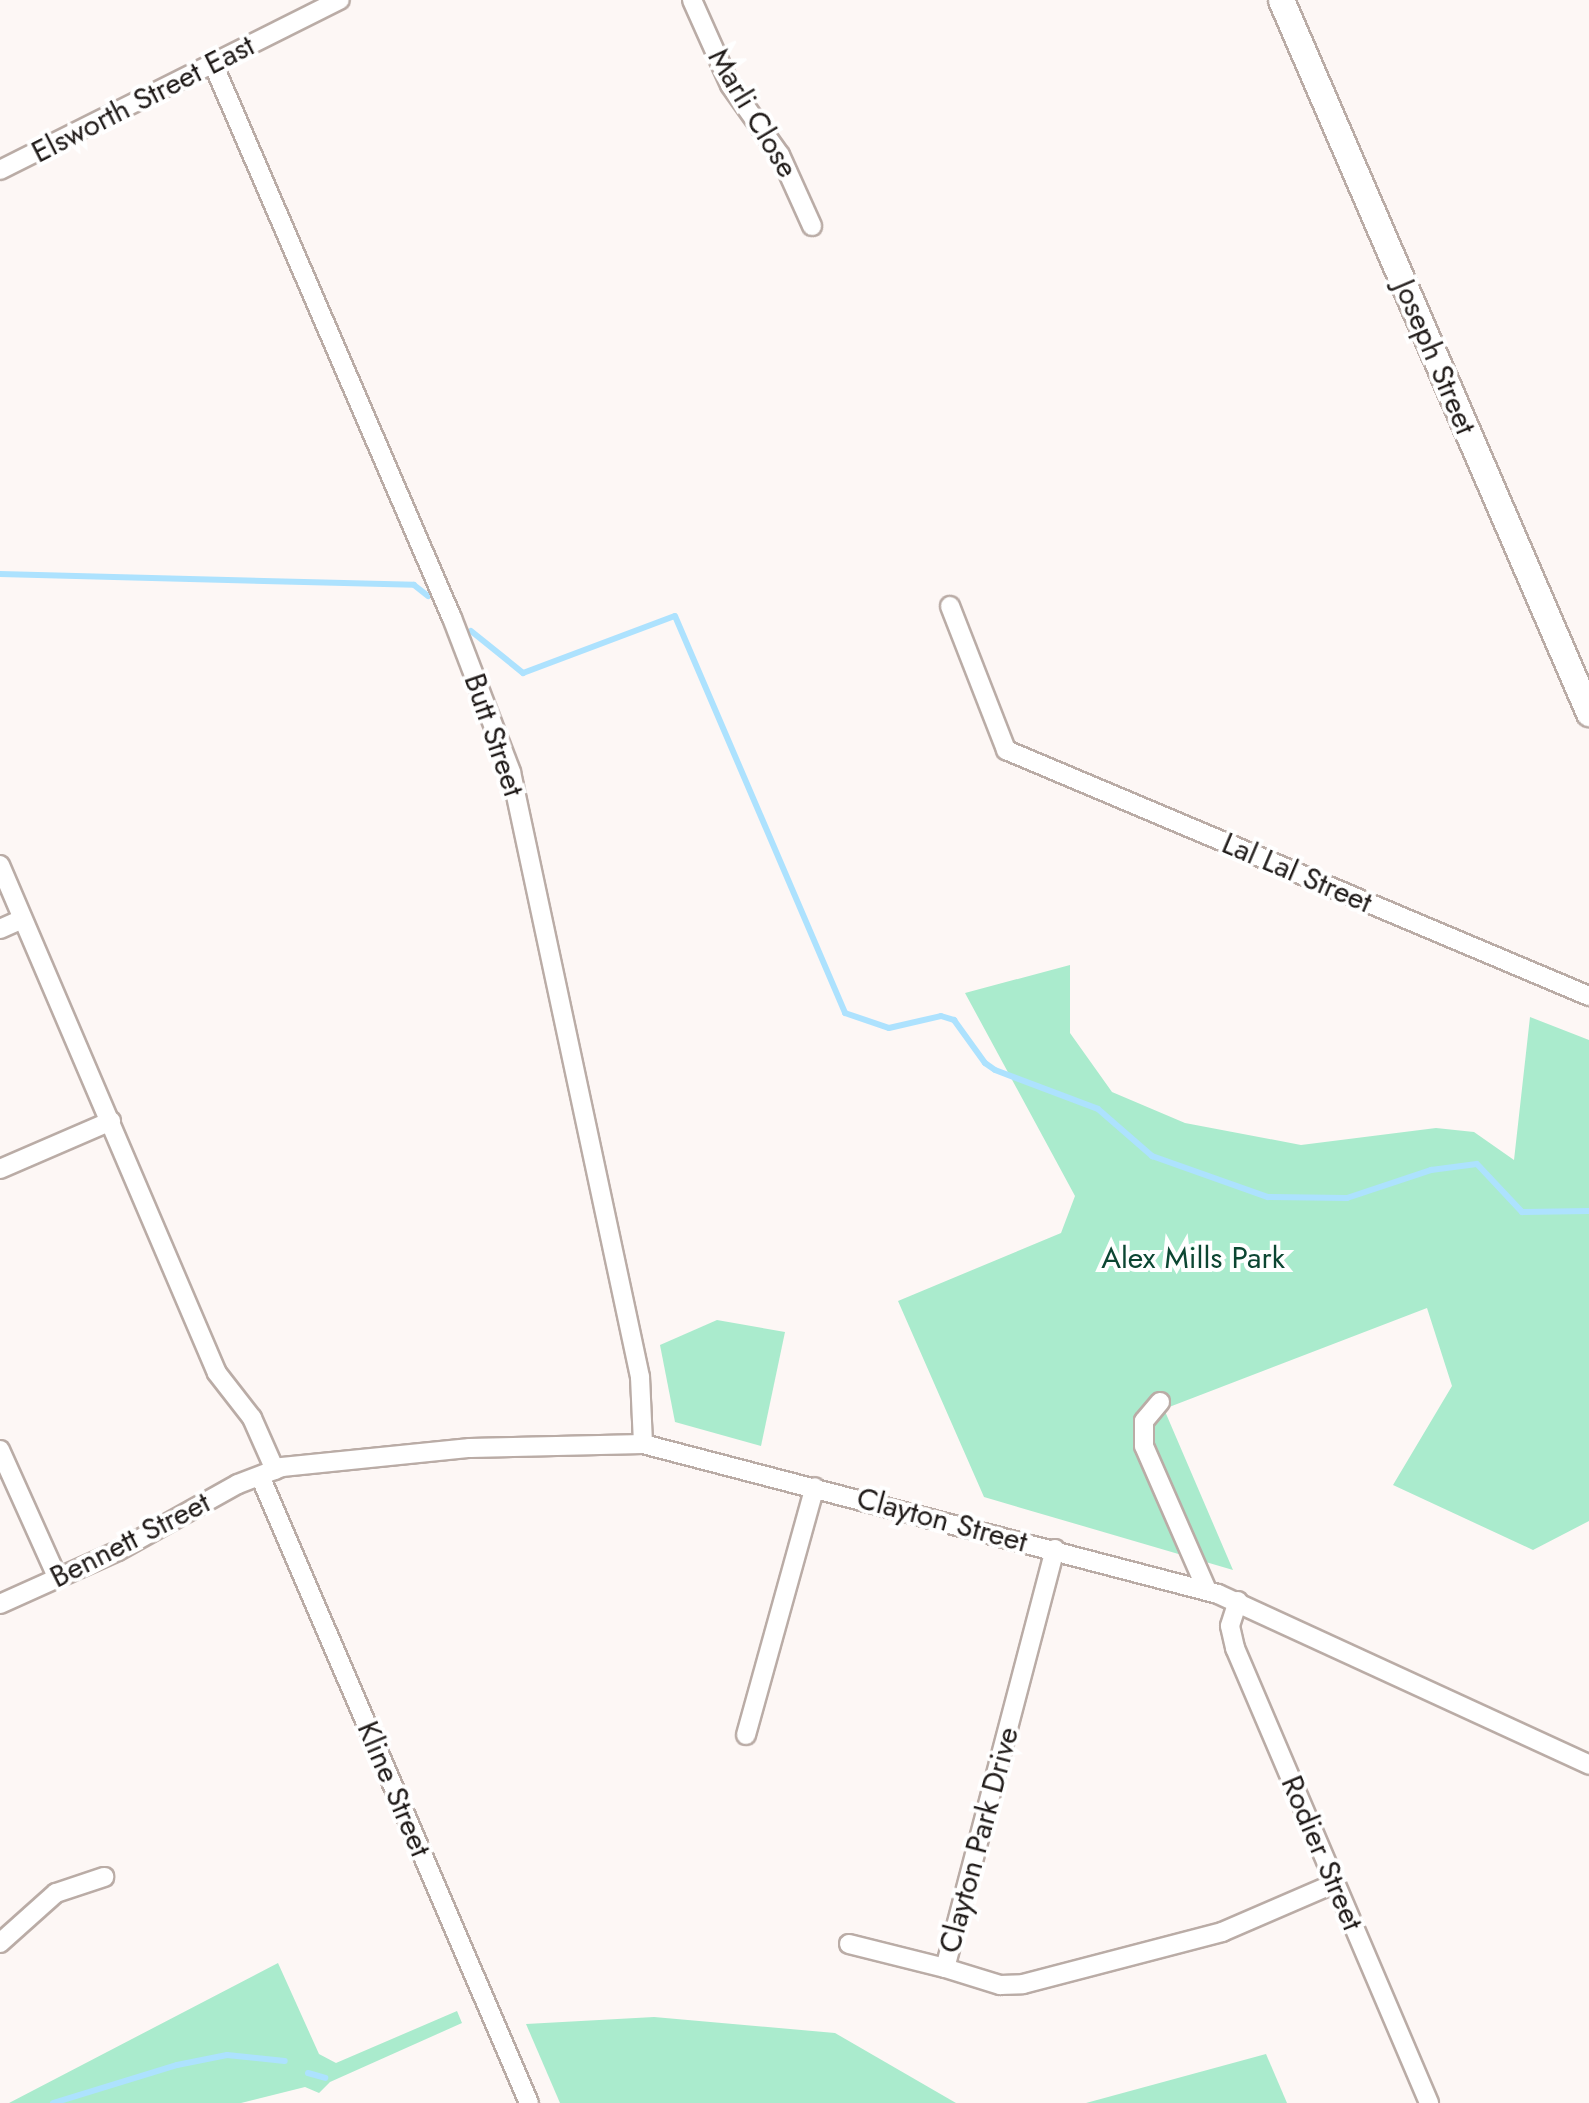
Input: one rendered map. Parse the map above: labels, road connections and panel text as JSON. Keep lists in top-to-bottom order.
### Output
{
  "streets": {
    "street": [
      "Elsworth Street East",
      "Marli Close",
      "Joseph Street",
      "Butt Street",
      "Lal Lal Street",
      "Clayton Street",
      "Bennett Street",
      "Kline Street",
      "Clayton Park Drive",
      "Rodier Street"
    ]
  },
  "crossings": [
    ["Elsworth Street East", "Butt Street"],
    ["Butt Street", "Clayton Street"],
    ["Clayton Street", "Bennett Street"],
    ["Clayton Street", "Kline Street"],
    ["Clayton Street", "Clayton Park Drive"],
    ["Clayton Street", "Rodier Street"],
    ["Bennett Street", "Kline Street"],
    ["Clayton Park Drive", "Rodier Street"]
  ],
  "parks": ["Alex Mills Park"]
}
